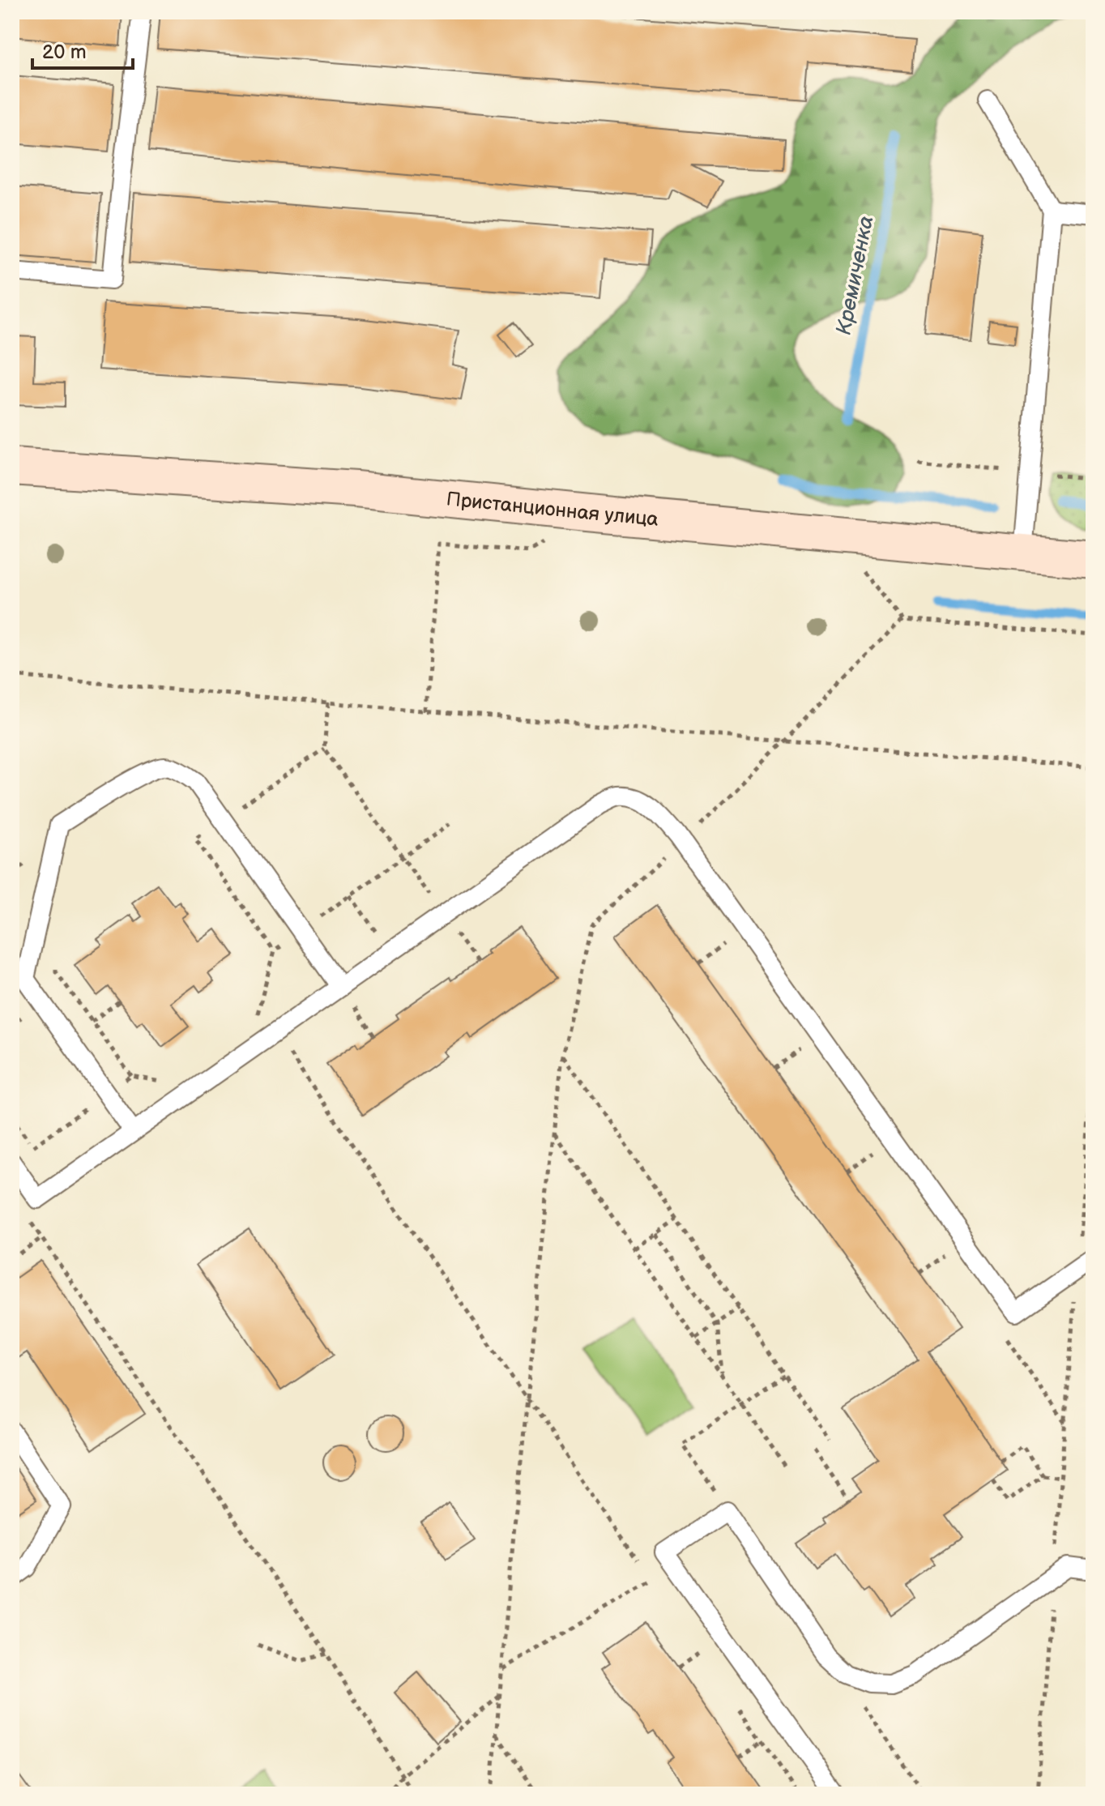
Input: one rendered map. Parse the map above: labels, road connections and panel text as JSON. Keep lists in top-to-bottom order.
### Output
{
  "streets": {
    "main road": ["Пристанционная улица"]
  },
  "water": ["Кремиченка"],
  "scale_bar": "20 m"
}
